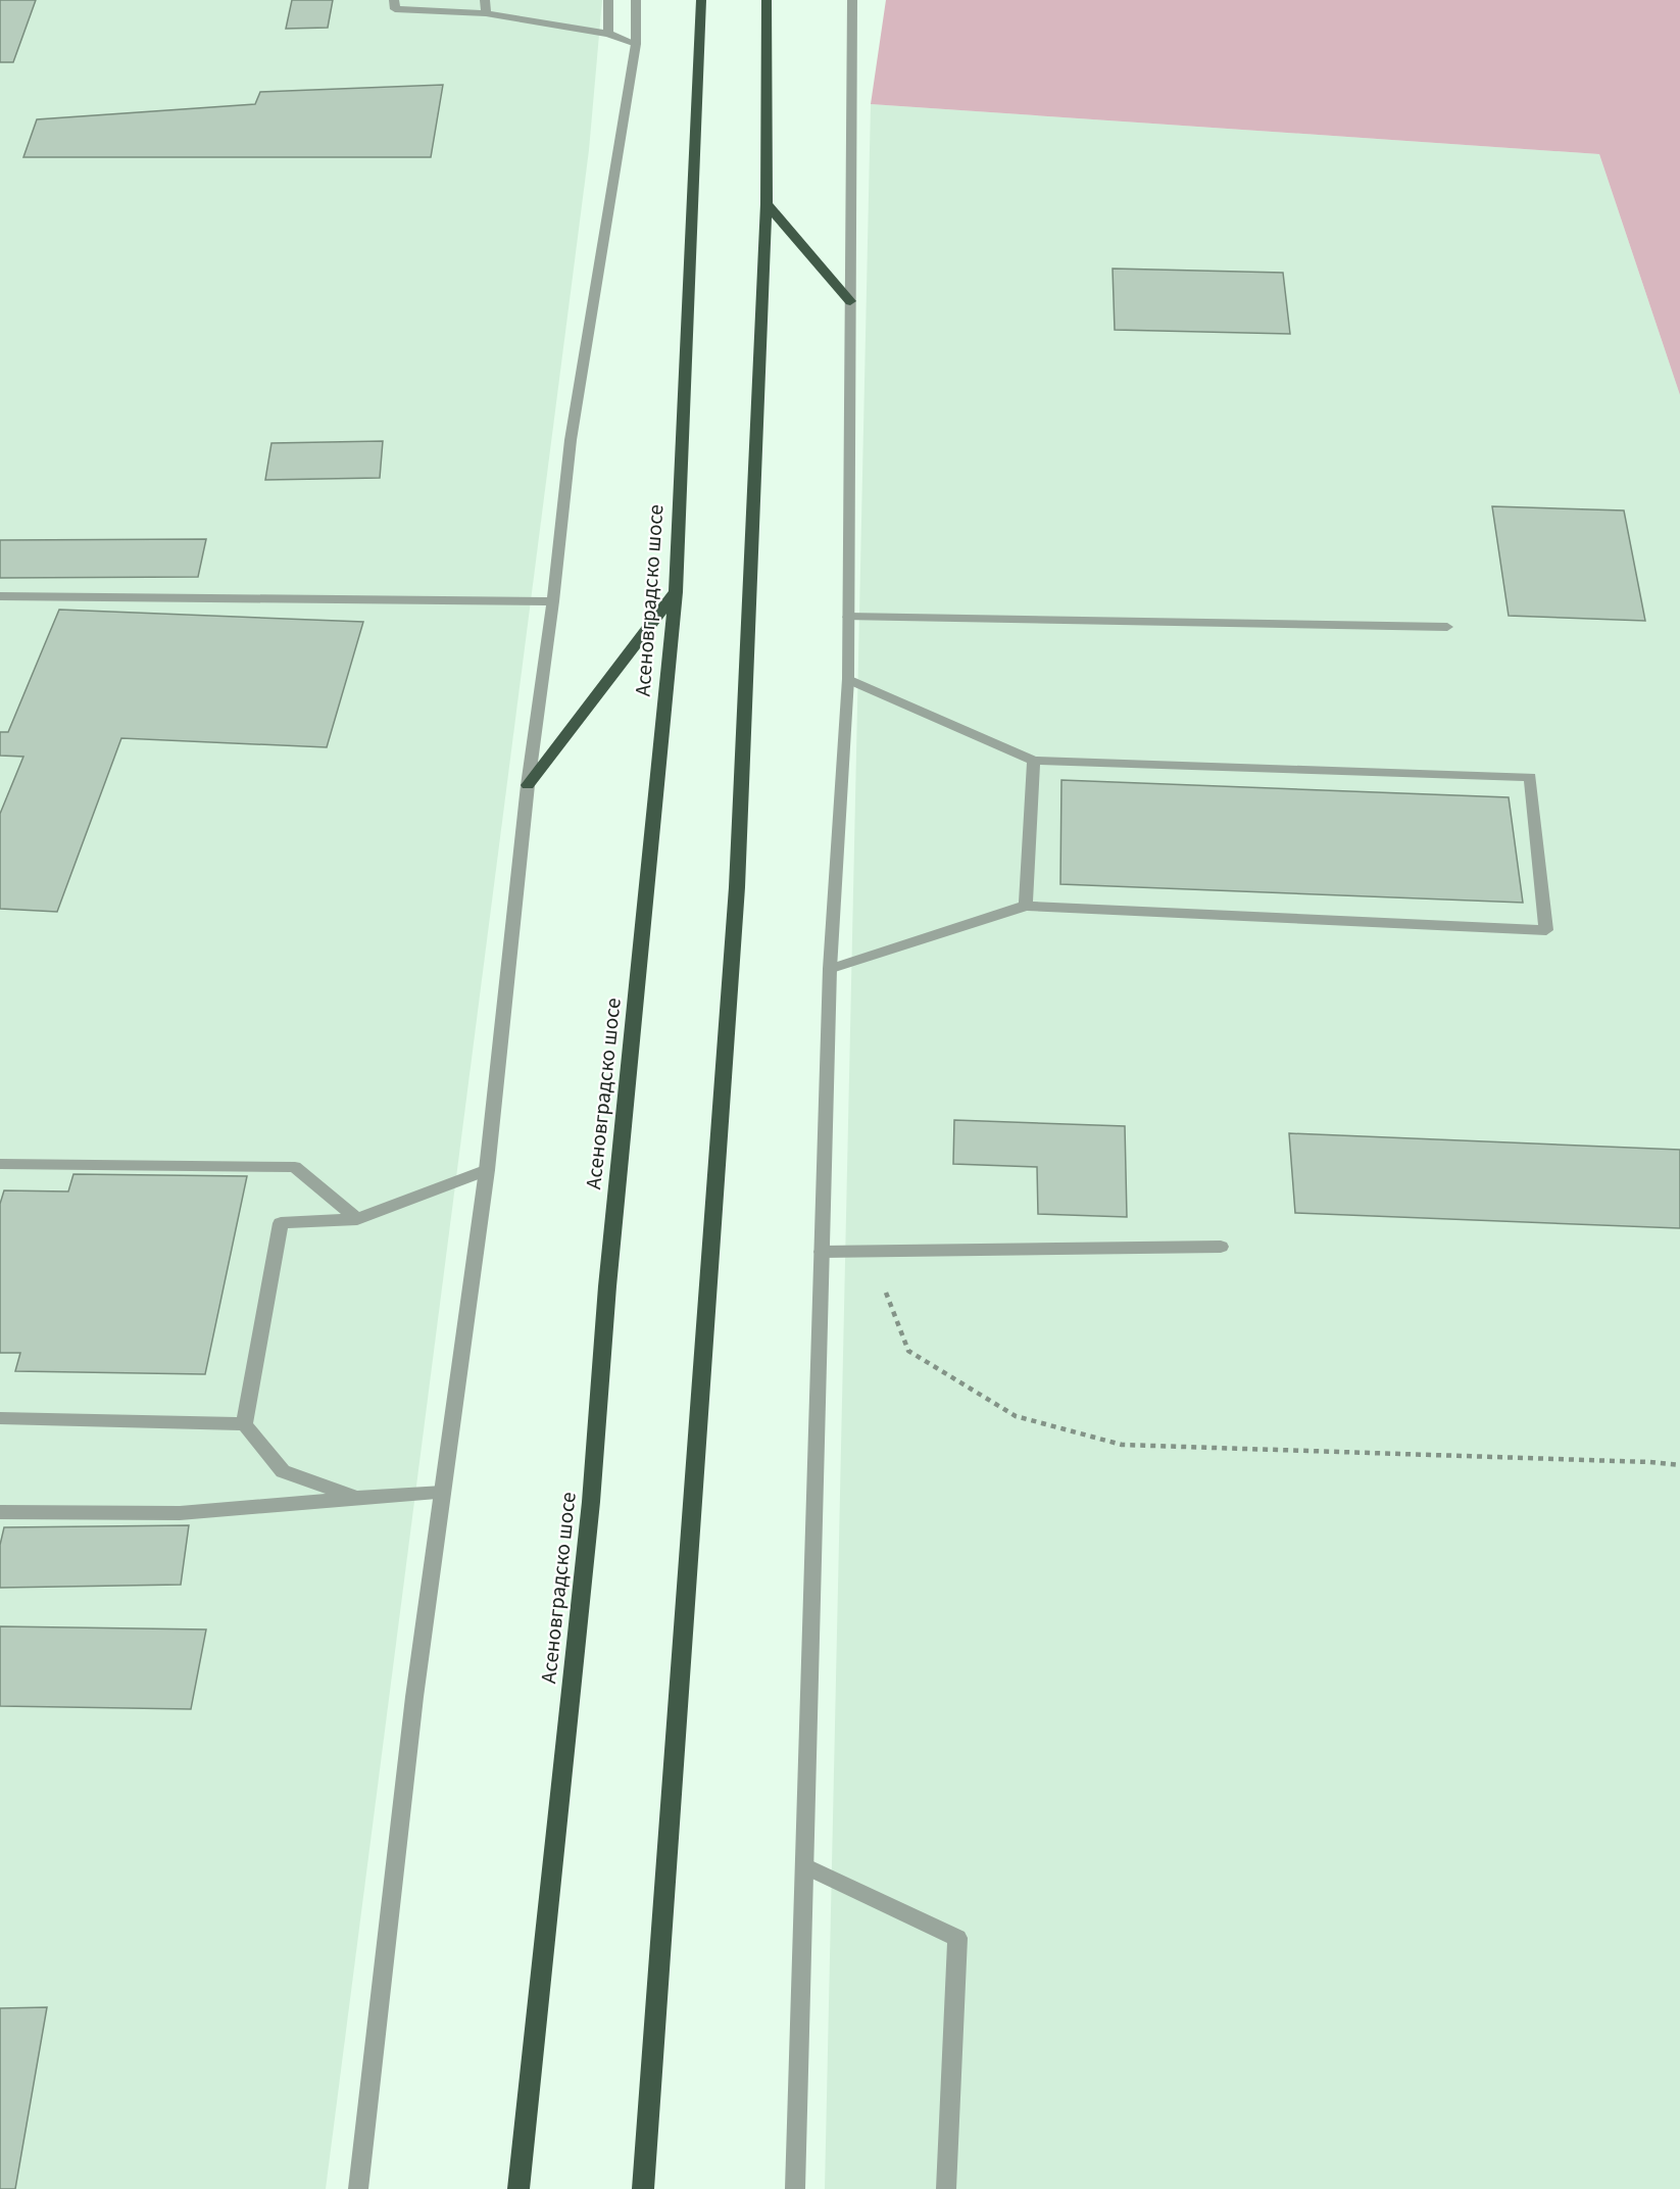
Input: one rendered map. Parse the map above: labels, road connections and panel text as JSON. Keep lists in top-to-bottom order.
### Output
{
  "streets": {
    "highway": ["Асеновградско шосе"]
  }
}
